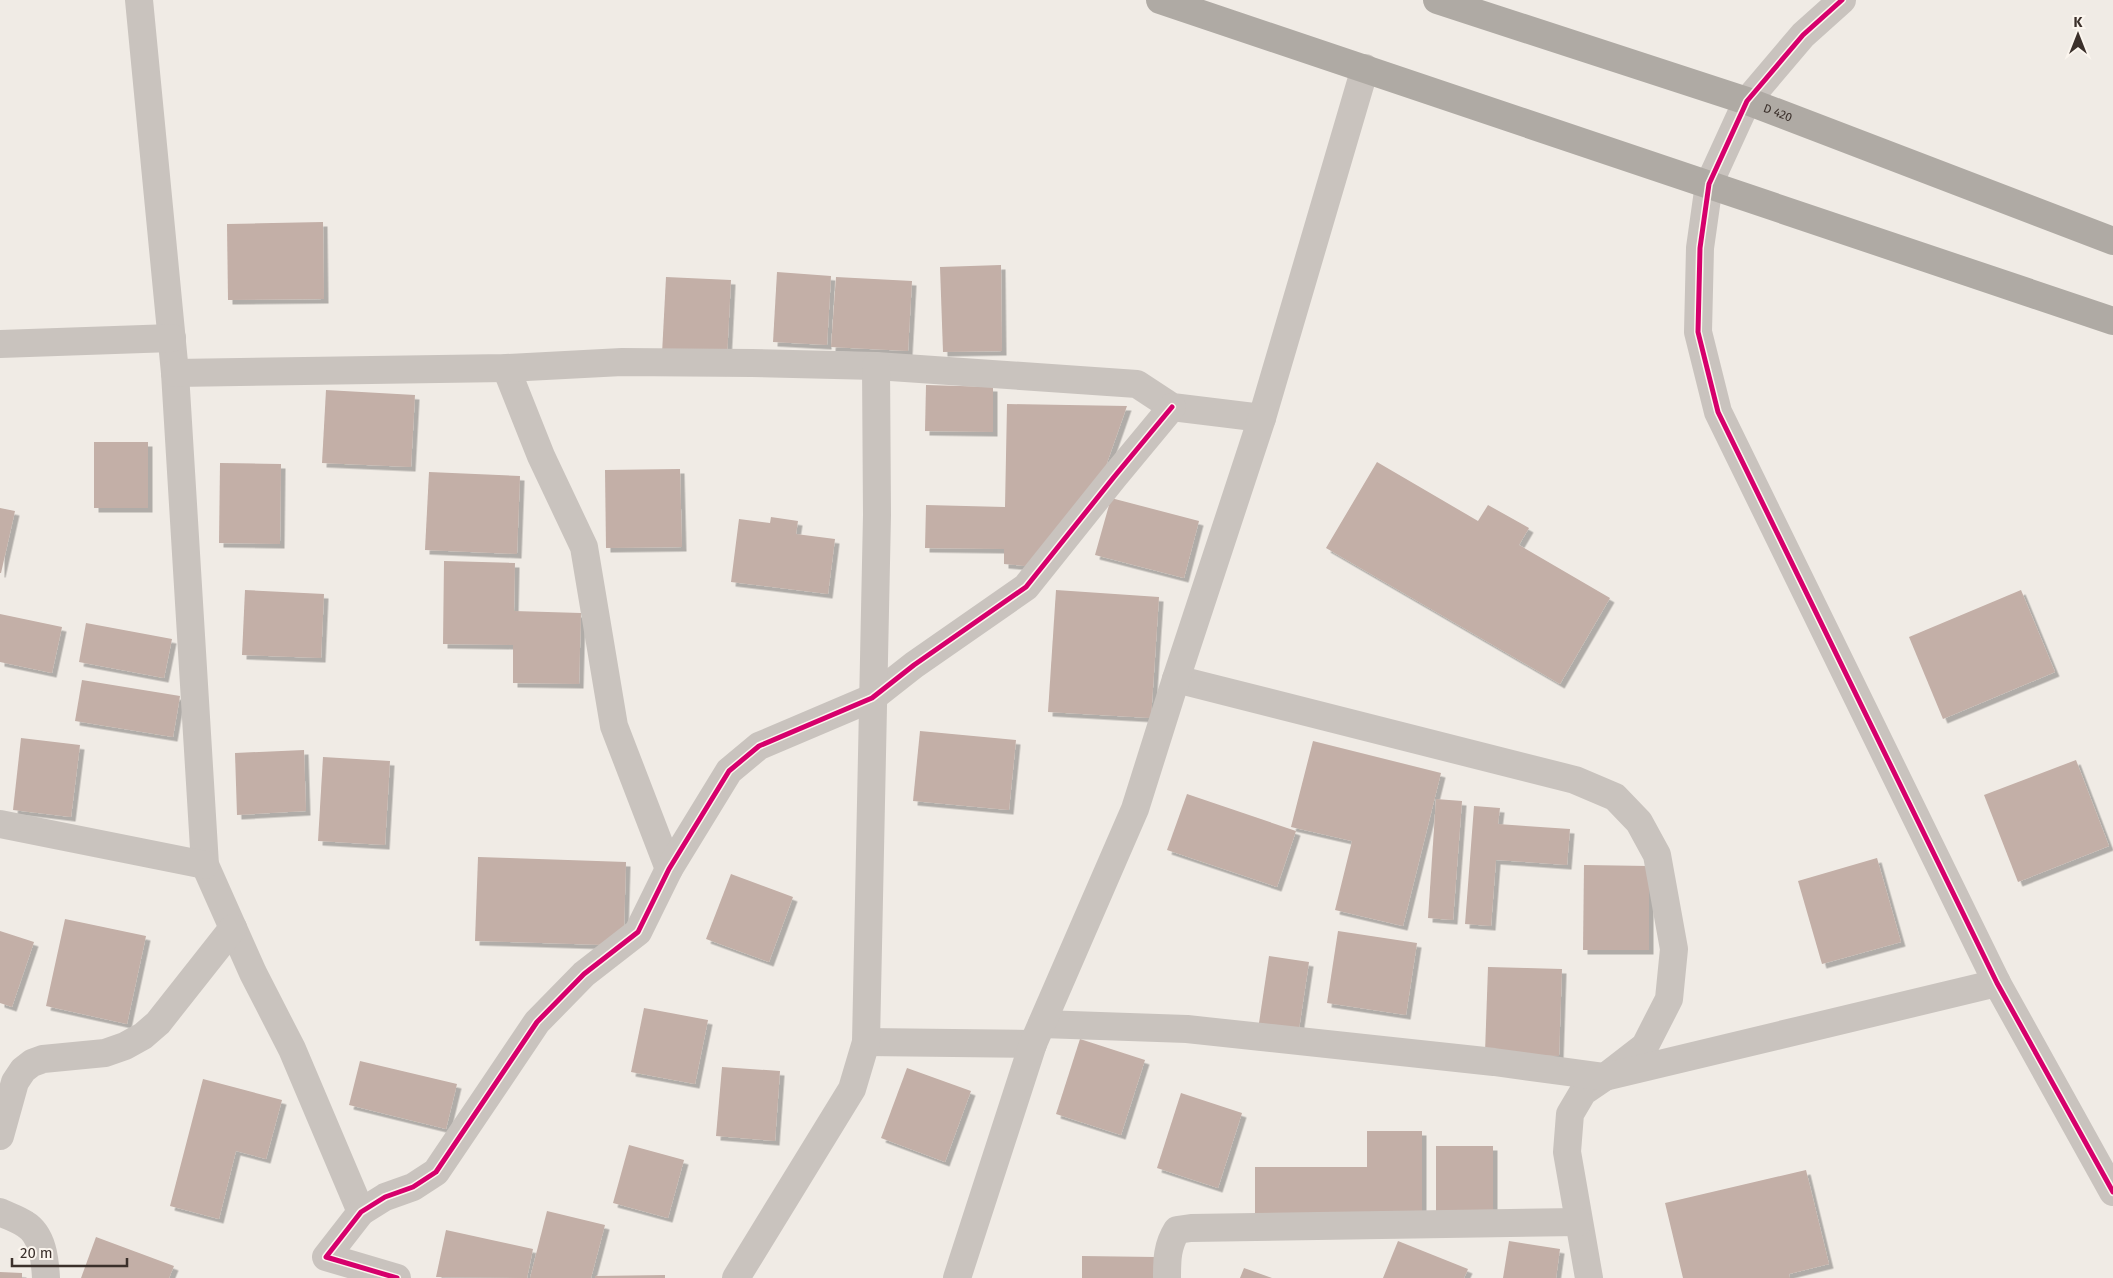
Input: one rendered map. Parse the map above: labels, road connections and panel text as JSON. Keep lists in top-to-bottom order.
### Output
{
  "streets": {
    "highway": ["D 420"]
  },
  "scale_bar": "20 m",
  "north": "top"
}
